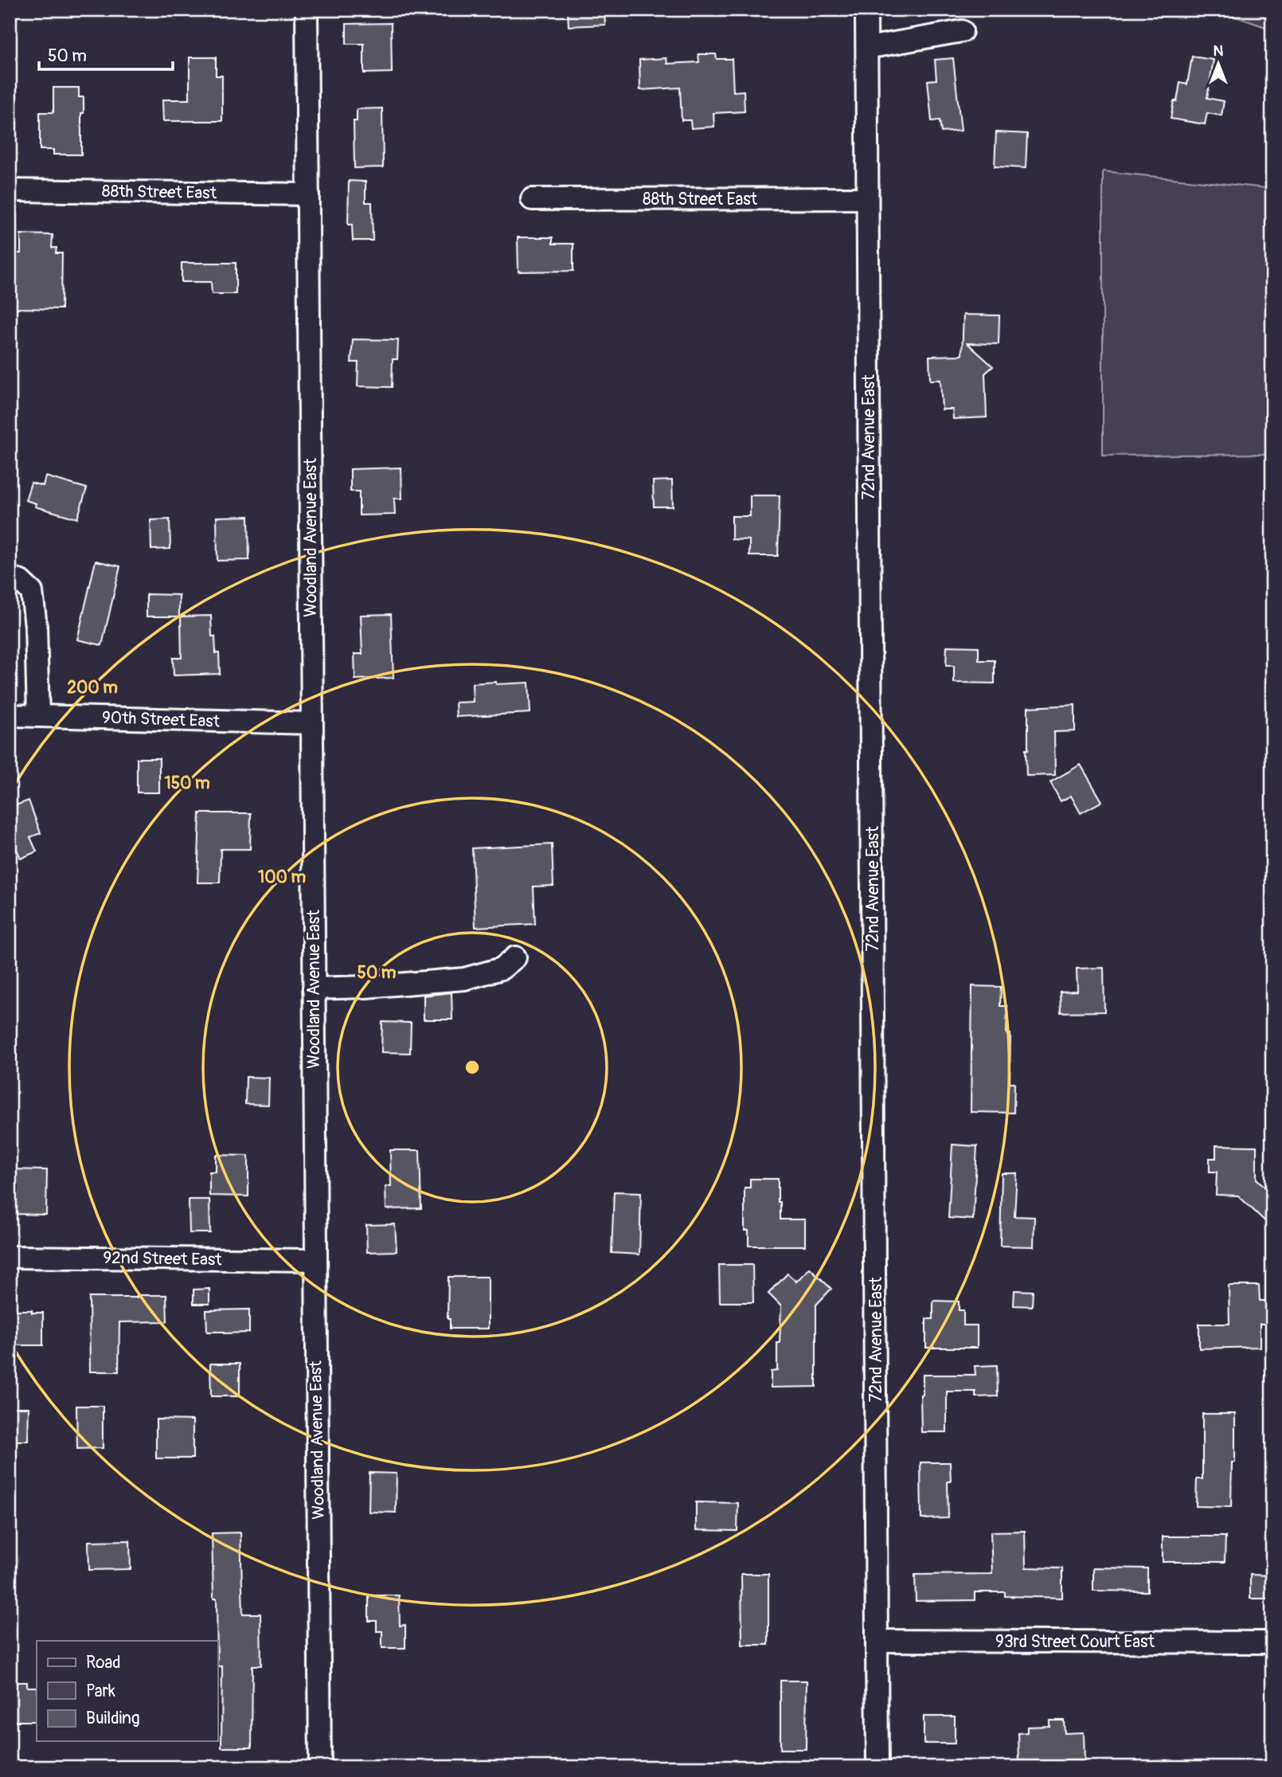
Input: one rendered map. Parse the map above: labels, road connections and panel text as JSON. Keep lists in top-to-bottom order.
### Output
{
  "streets": {
    "street": [
      "88th Street East",
      "72nd Avenue East",
      "Woodland Avenue East",
      "90th Street East",
      "92nd Street East",
      "93rd Street Court East"
    ]
  },
  "crossings": [
    ["88th Street East", "72nd Avenue East"],
    ["88th Street East", "Woodland Avenue East"],
    ["72nd Avenue East", "93rd Street Court East"],
    ["Woodland Avenue East", "90th Street East"],
    ["Woodland Avenue East", "92nd Street East"]
  ],
  "legend": ["Road", "Park", "Building"],
  "scale_bar": "50 m",
  "north": "top",
  "rings": [
    "200 m",
    "150 m",
    "100 m",
    "50 m"
  ]
}
